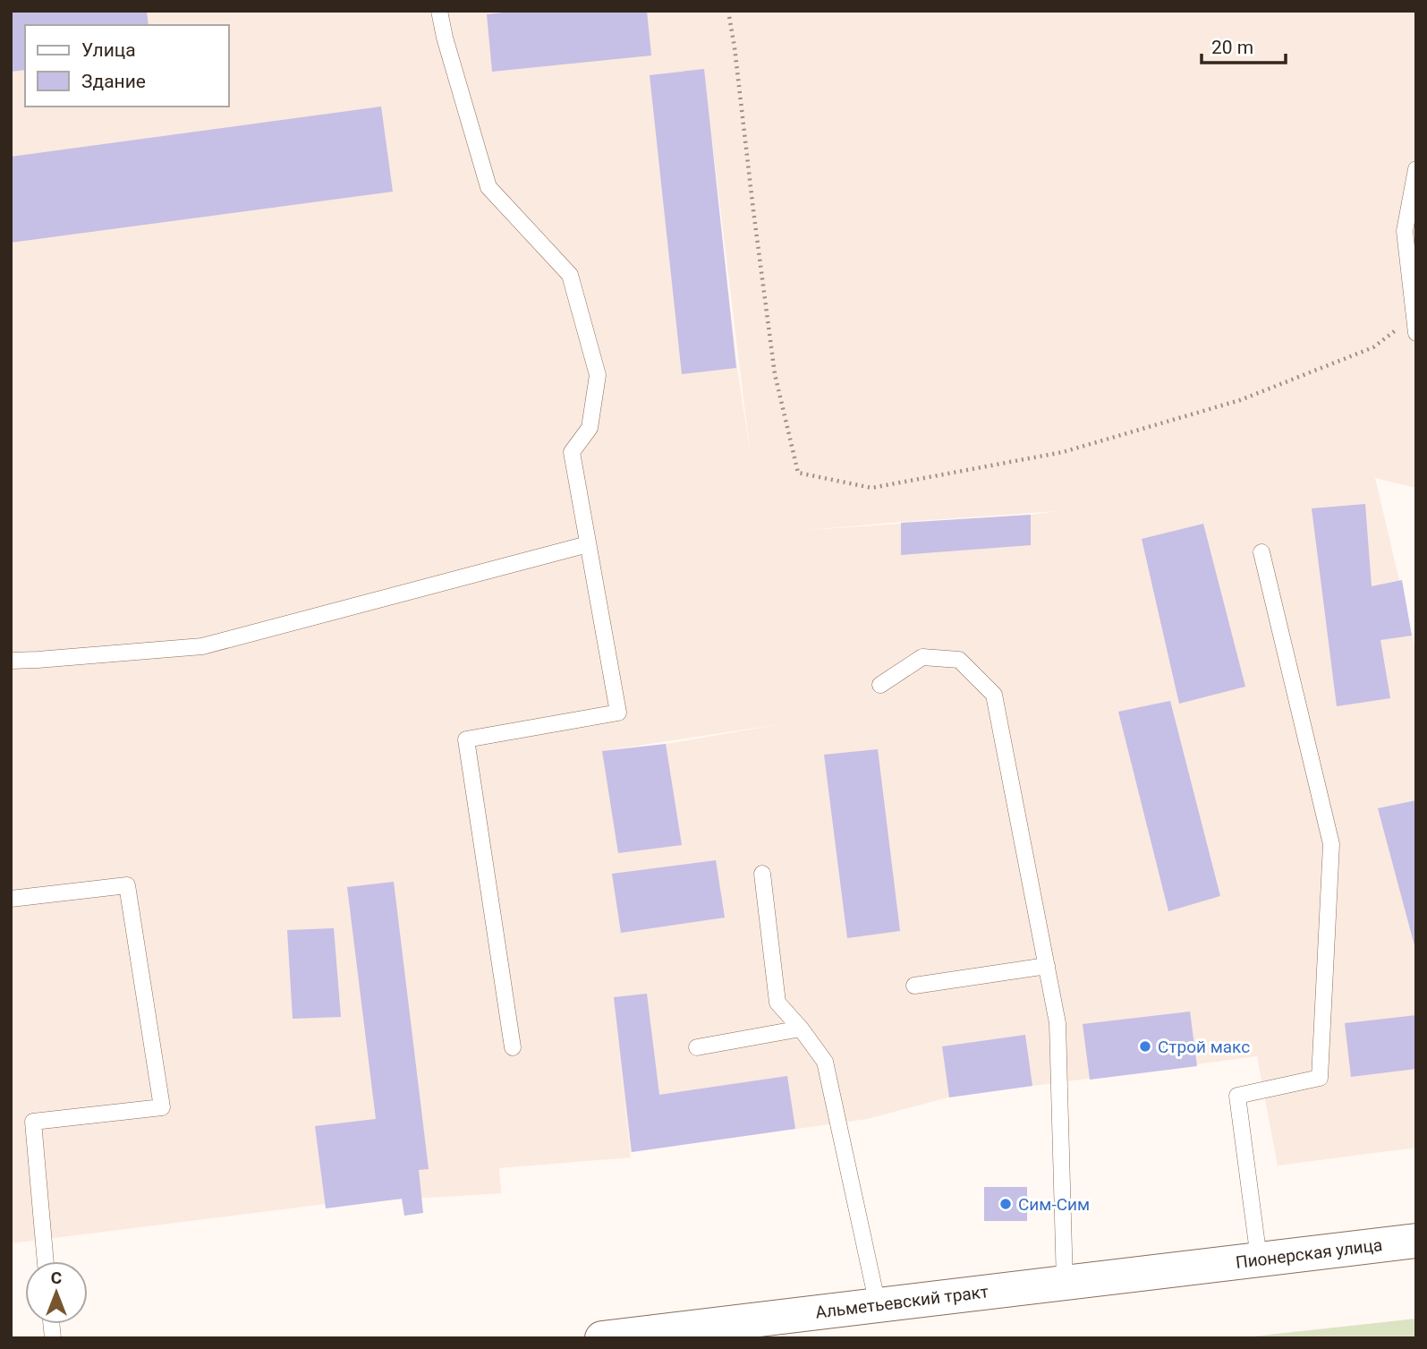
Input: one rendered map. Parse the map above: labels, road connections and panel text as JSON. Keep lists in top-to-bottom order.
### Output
{
  "streets": {
    "main road": ["Пионерская улица", "Альметьевский тракт"]
  },
  "crossings": [
    ["Пионерская улица", "Альметьевский тракт"]
  ],
  "places": ["Строй макс", "Сим-Сим"],
  "legend": ["Улица", "Здание"],
  "scale_bar": "20 m",
  "north": "top"
}
